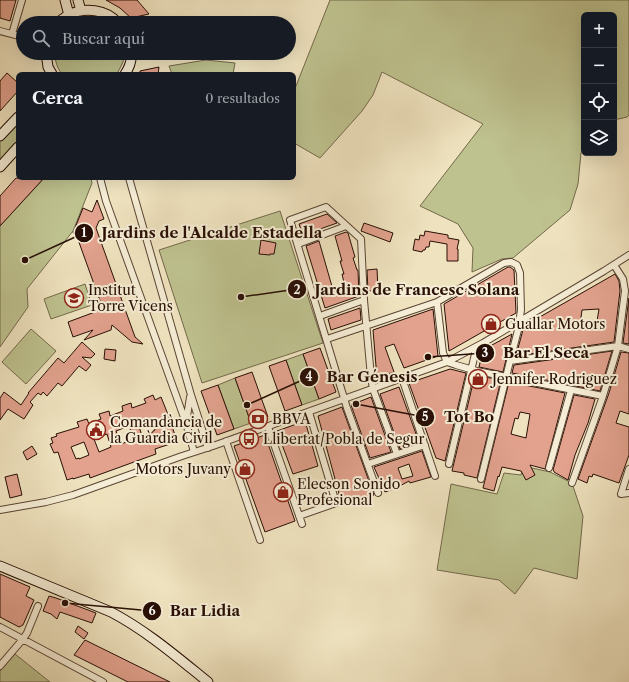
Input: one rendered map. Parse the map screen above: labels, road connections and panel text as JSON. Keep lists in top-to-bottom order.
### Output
{
  "places": {
    "other": [
      "Jardins de l'Alcalde Estadella",
      "Jardins de Francesc Solana",
      "Bar El Secà",
      "Tot Bo",
      "Bar Génesis",
      "Bar Lidia"
    ],
    "school or university": ["Institut Torre Vicens"],
    "shop": [
      "Guallar Motors",
      "Jennifer Rodriguez",
      "Motors Juvany",
      "Elecson Sonido Profesional"
    ],
    "bank": ["BBVA"],
    "public building": ["Comandància de la Guàrdia Civil"],
    "bus stop": ["Llibertat/Pobla de Segur"]
  },
  "page": {
    "map_buttons": ["+", "−"],
    "search": "Buscar aquí",
    "heading": ["Cerca", "0 resultados"]
  }
}
